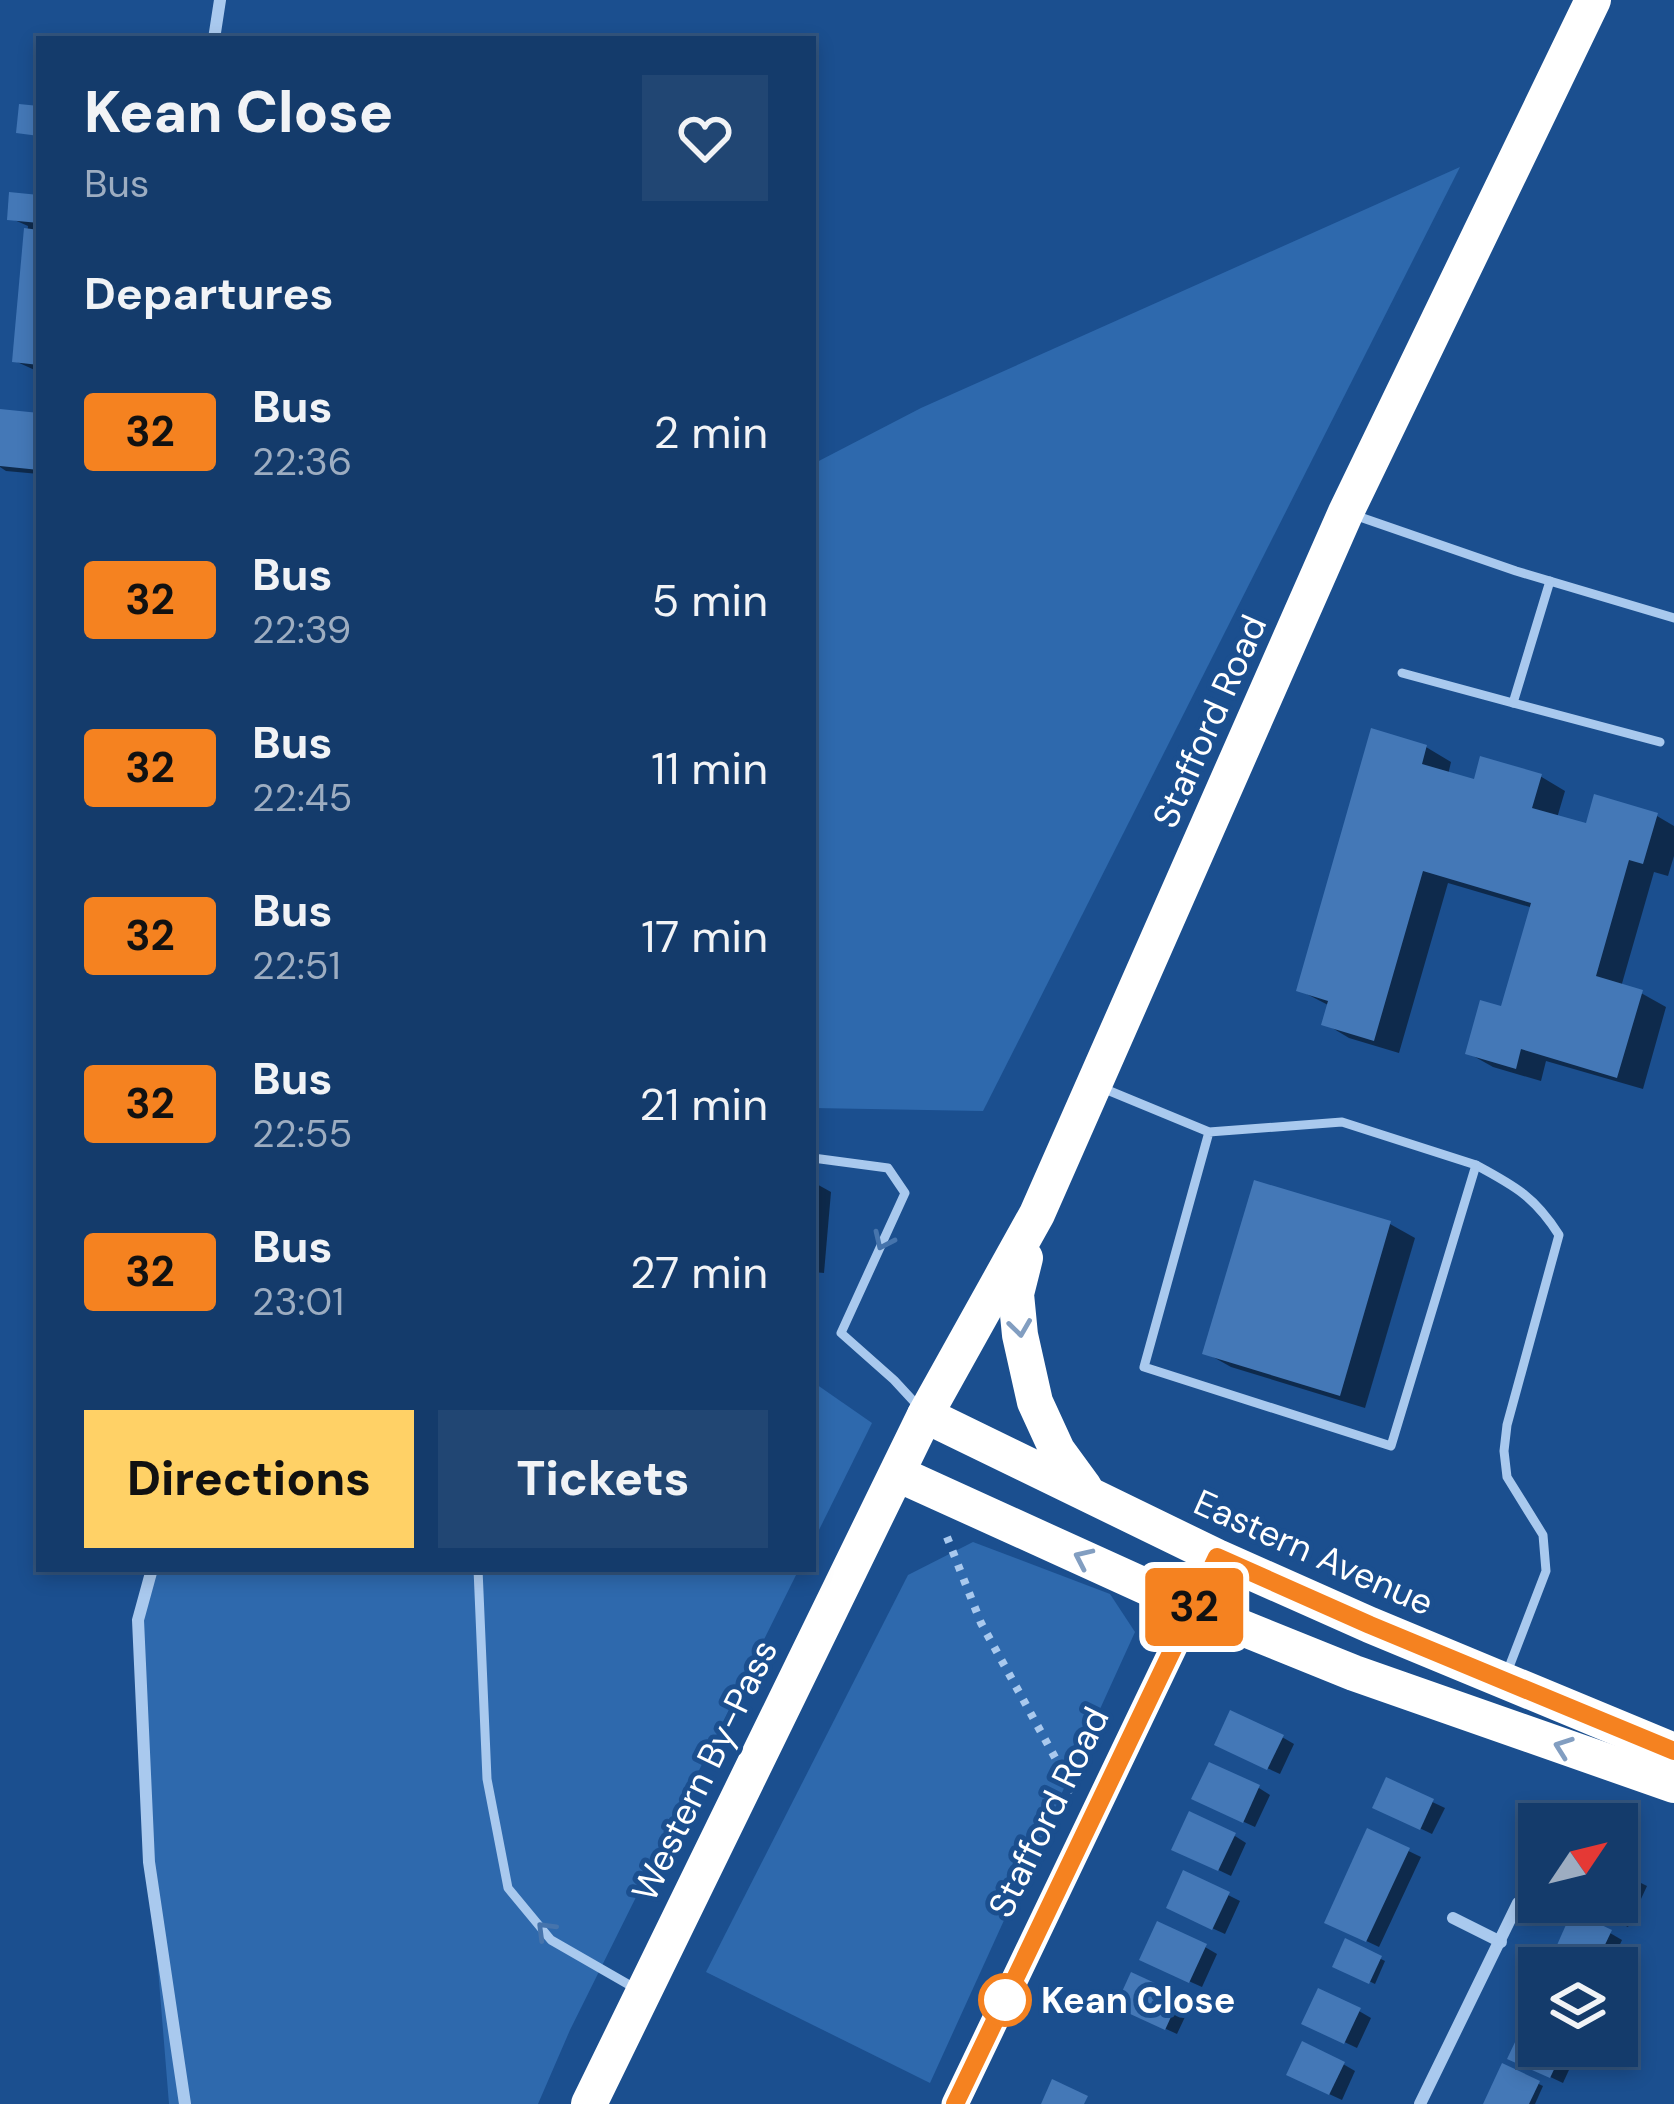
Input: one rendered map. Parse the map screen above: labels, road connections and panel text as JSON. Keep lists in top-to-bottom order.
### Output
{
  "streets": {
    "highway": ["Stafford Road", "Eastern Avenue", "Western By-Pass"]
  },
  "crossings": [
    ["Stafford Road", "Eastern Avenue"],
    ["Stafford Road", "Western By-Pass"]
  ],
  "places": ["Kean Close"],
  "lines": ["bus line 32"],
  "north": "top right",
  "page": {
    "on_map": "32",
    "heading": [
      ["Kean Close", "Bus"],
      "Departures"
    ],
    "list": [
      {
        "mark": "32",
        "name": "Bus",
        "note": "22:36",
        "value": "2 min"
      },
      {
        "mark": "32",
        "name": "Bus",
        "note": "22:39",
        "value": "5 min"
      },
      {
        "mark": "32",
        "name": "Bus",
        "note": "22:45",
        "value": "11 min"
      },
      {
        "mark": "32",
        "name": "Bus",
        "note": "22:51",
        "value": "17 min"
      },
      {
        "mark": "32",
        "name": "Bus",
        "note": "22:55",
        "value": "21 min"
      },
      {
        "mark": "32",
        "name": "Bus",
        "note": "23:01",
        "value": "27 min"
      }
    ],
    "buttons": ["Directions", "Tickets"]
  }
}
